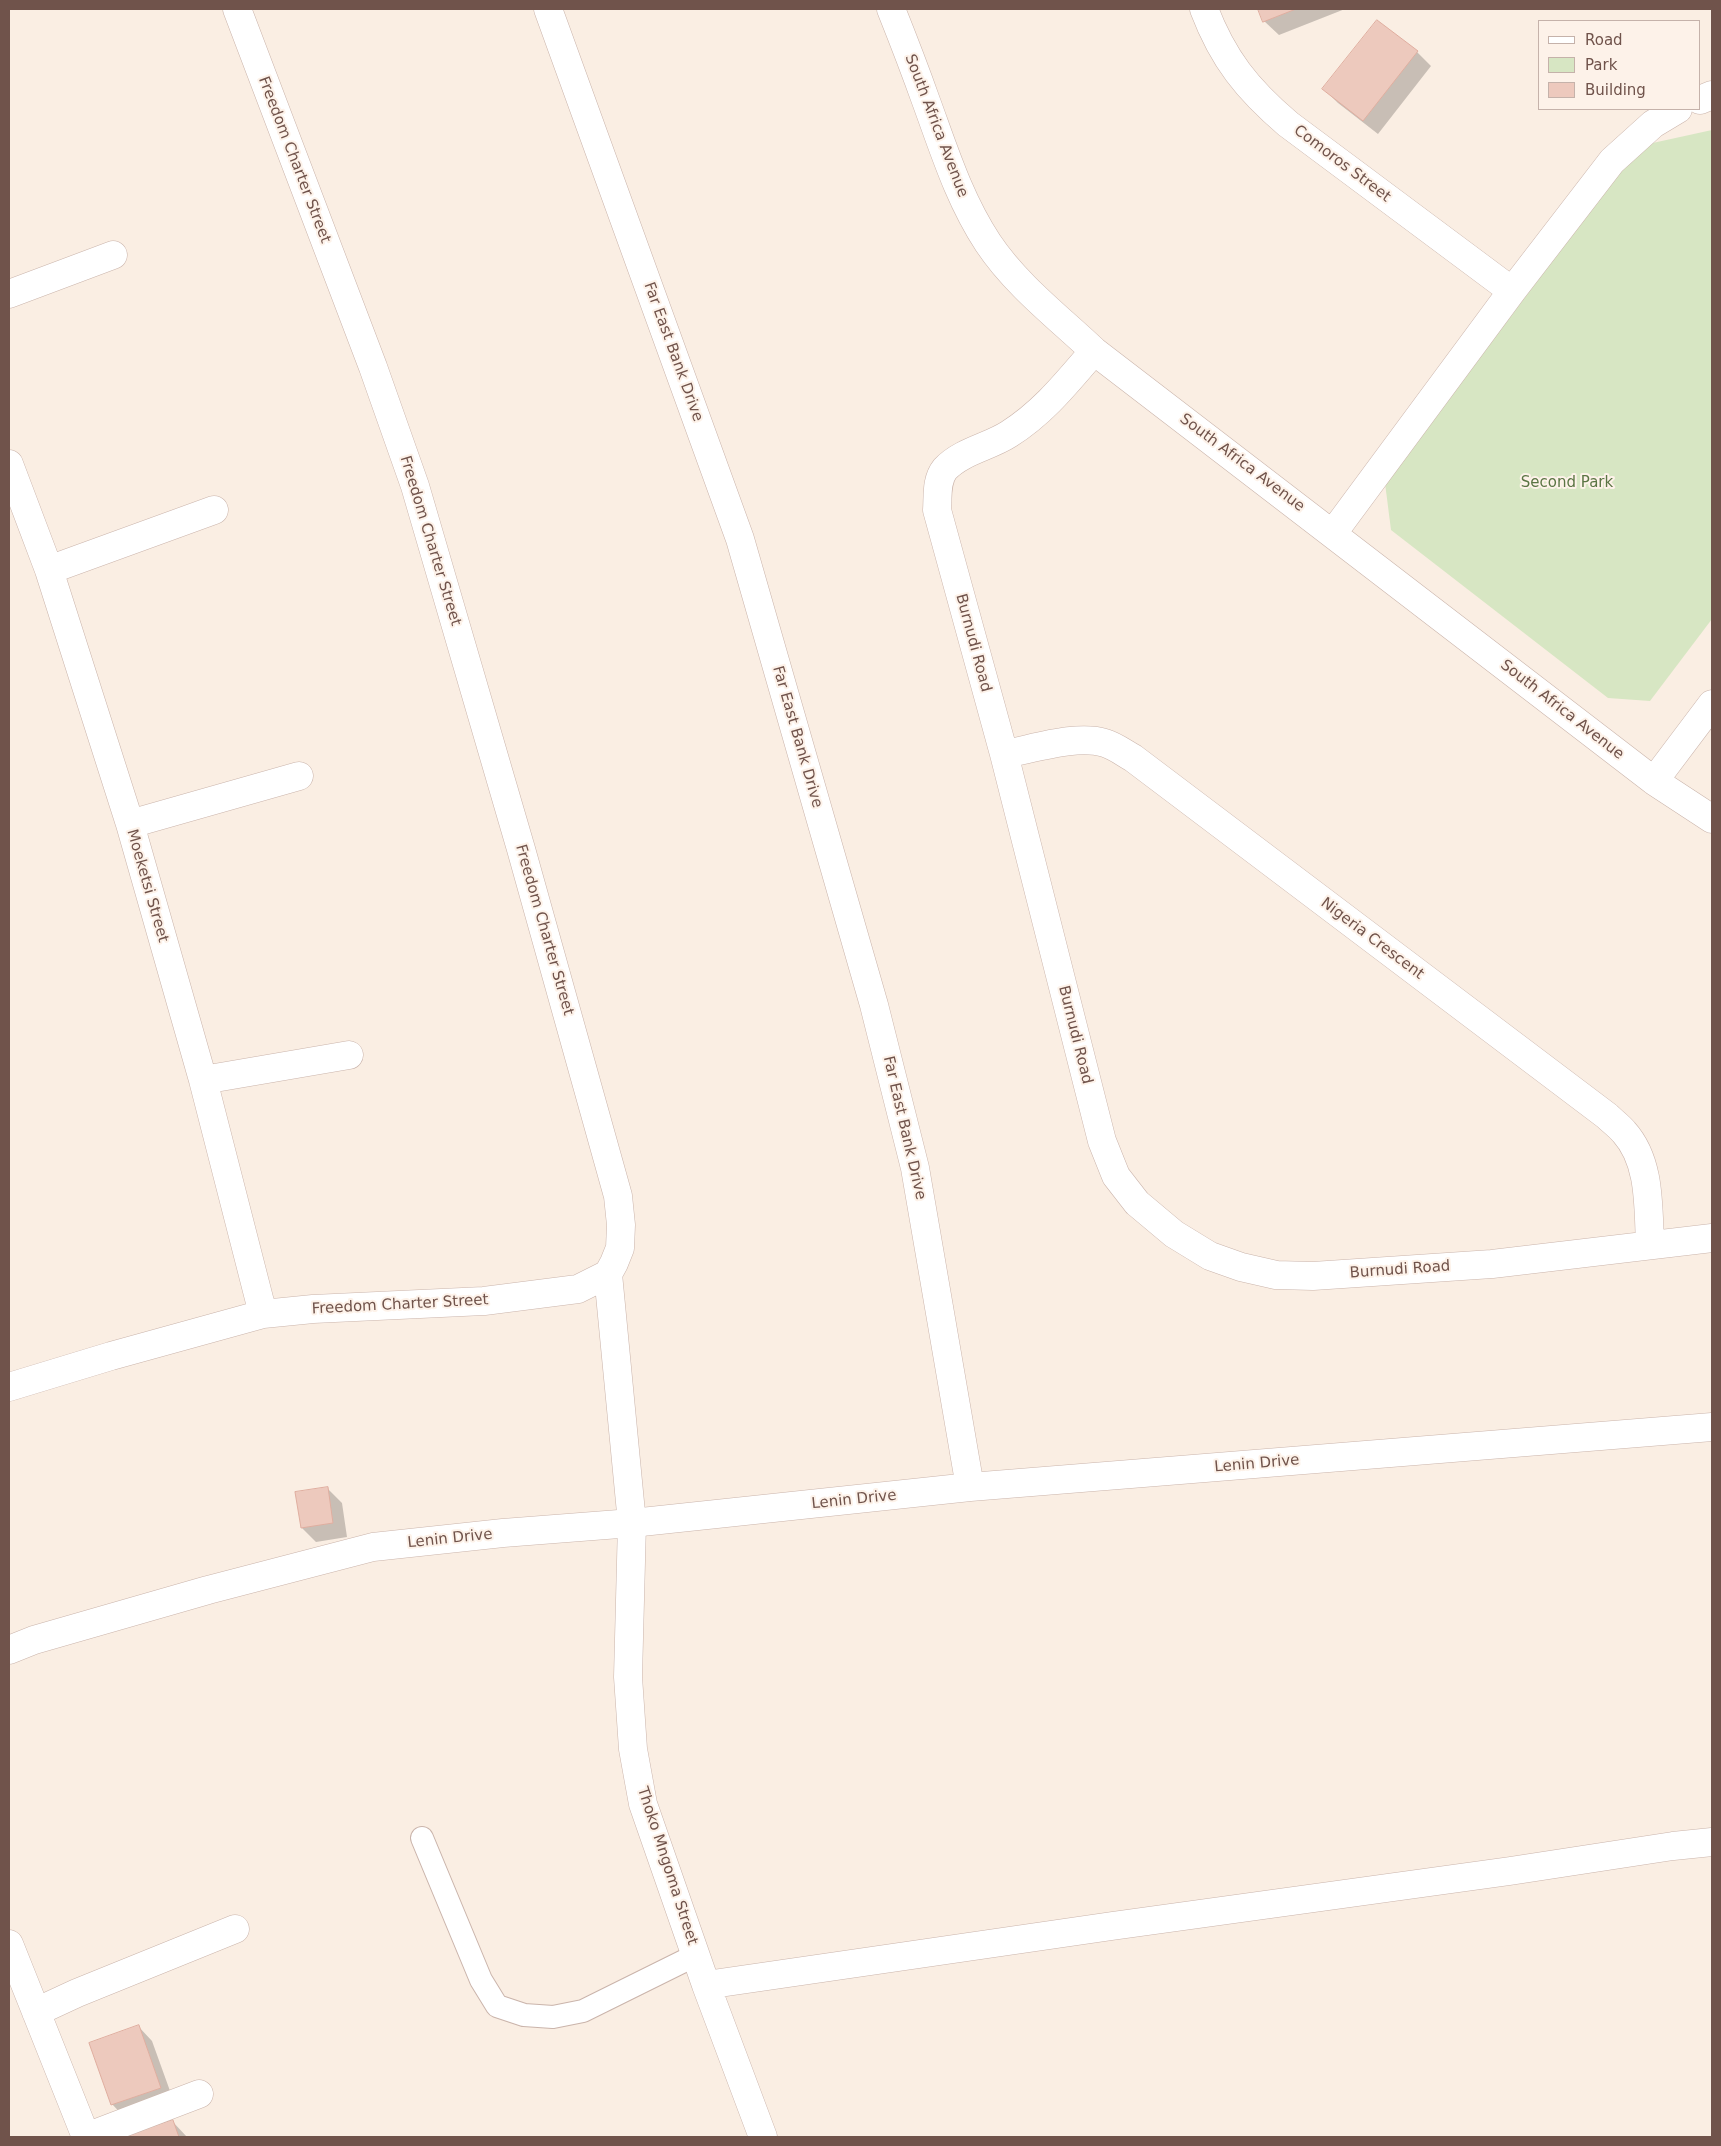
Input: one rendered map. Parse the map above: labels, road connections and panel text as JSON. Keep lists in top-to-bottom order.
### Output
{
  "streets": {
    "street": [
      "South Africa Avenue",
      "Freedom Charter Street",
      "Comoros Street",
      "Far East Bank Drive",
      "Burnudi Road",
      "Moeketsi Street",
      "Nigeria Crescent",
      "Lenin Drive",
      "Thoko Mngoma Street"
    ]
  },
  "crossings": [
    ["South Africa Avenue", "Burnudi Road"],
    ["Freedom Charter Street", "Moeketsi Street"],
    ["Freedom Charter Street", "Thoko Mngoma Street"],
    ["Far East Bank Drive", "Lenin Drive"],
    ["Burnudi Road", "Nigeria Crescent"],
    ["Lenin Drive", "Thoko Mngoma Street"]
  ],
  "parks": ["Second Park"],
  "legend": ["Road", "Park", "Building"]
}
